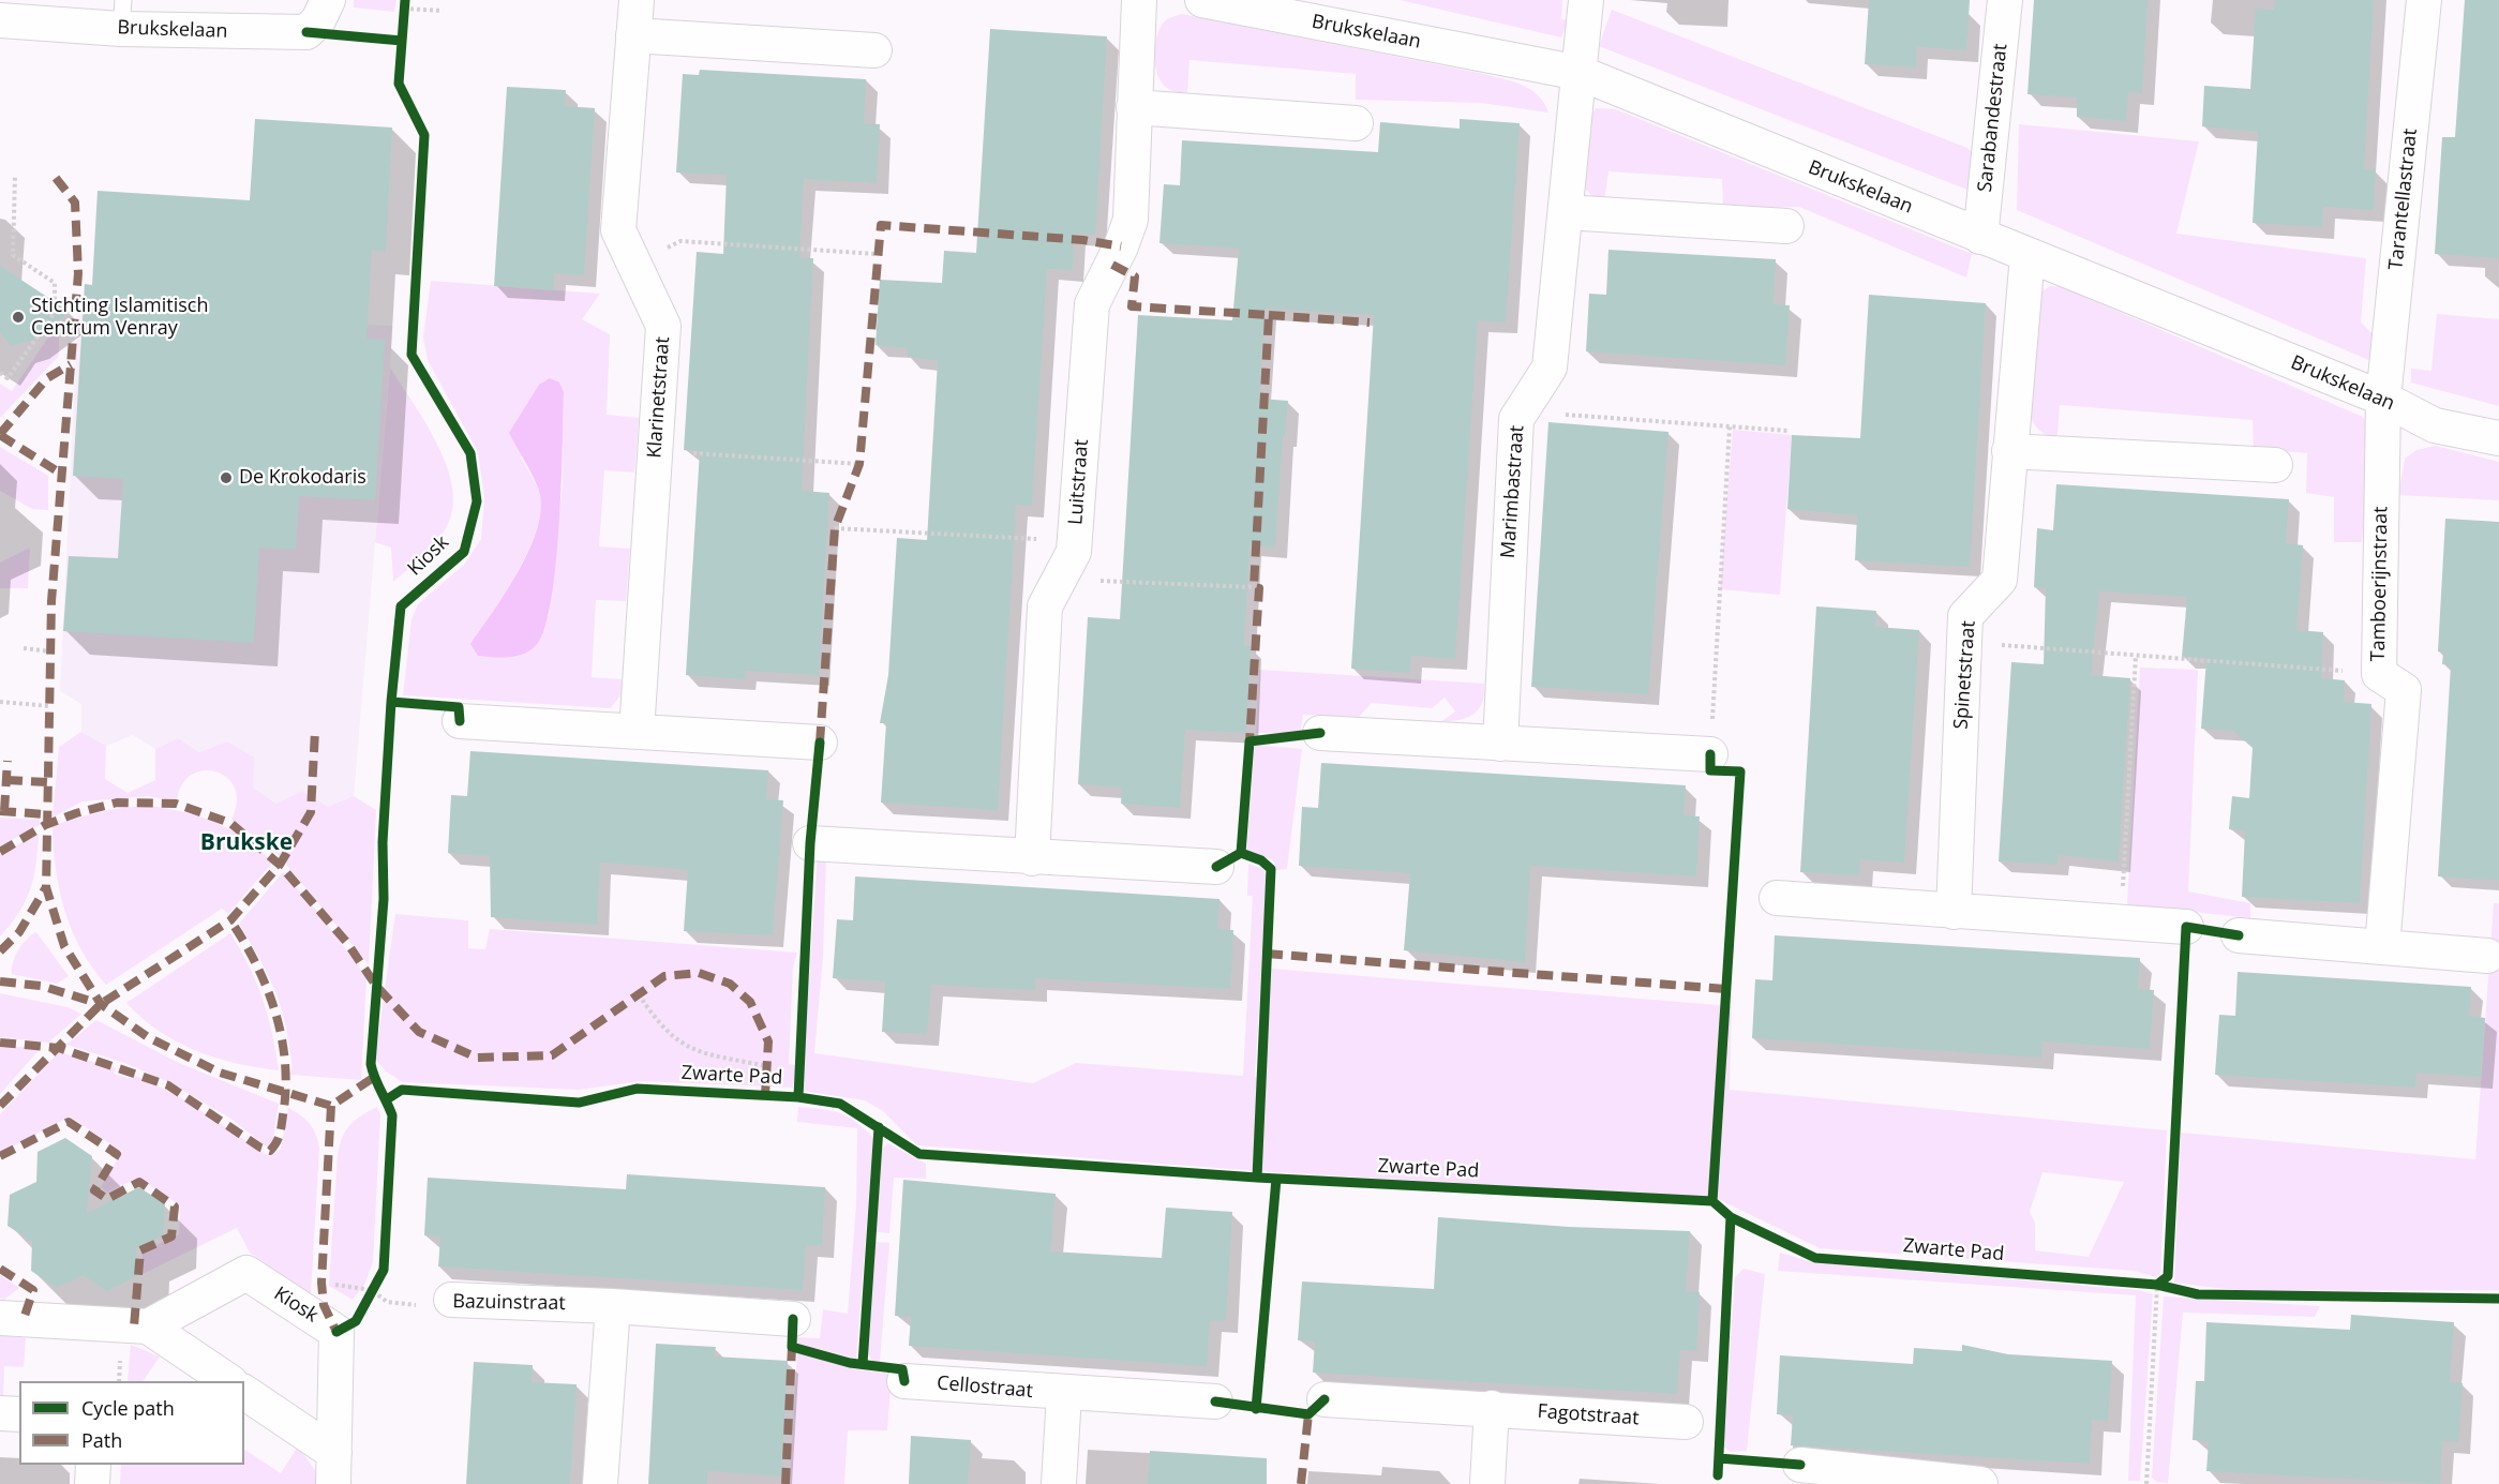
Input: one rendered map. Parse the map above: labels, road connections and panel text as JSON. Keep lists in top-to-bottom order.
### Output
{
  "streets": {
    "street": [
      "Brukskelaan",
      "Sarabandestraat",
      "Tarantellastraat",
      "Klarinetstraat",
      "Luitstraat",
      "Marimbastraat",
      "Kiosk",
      "Tamboerijnstraat",
      "Spinetstraat",
      "Bazuinstraat",
      "Cellostraat",
      "Fagotstraat"
    ],
    "cycle path": ["Zwarte Pad"]
  },
  "crossings": [
    ["Brukskelaan", "Sarabandestraat"],
    ["Brukskelaan", "Tarantellastraat"],
    ["Brukskelaan", "Marimbastraat"],
    ["Brukskelaan", "Tamboerijnstraat"],
    ["Brukskelaan", "Spinetstraat"],
    ["Tarantellastraat", "Tamboerijnstraat"]
  ],
  "districts": ["Brukske"],
  "places": ["Stichting Islamitisch Centrum Venray", "De Krokodaris"],
  "legend": ["Cycle path", "Path"]
}
